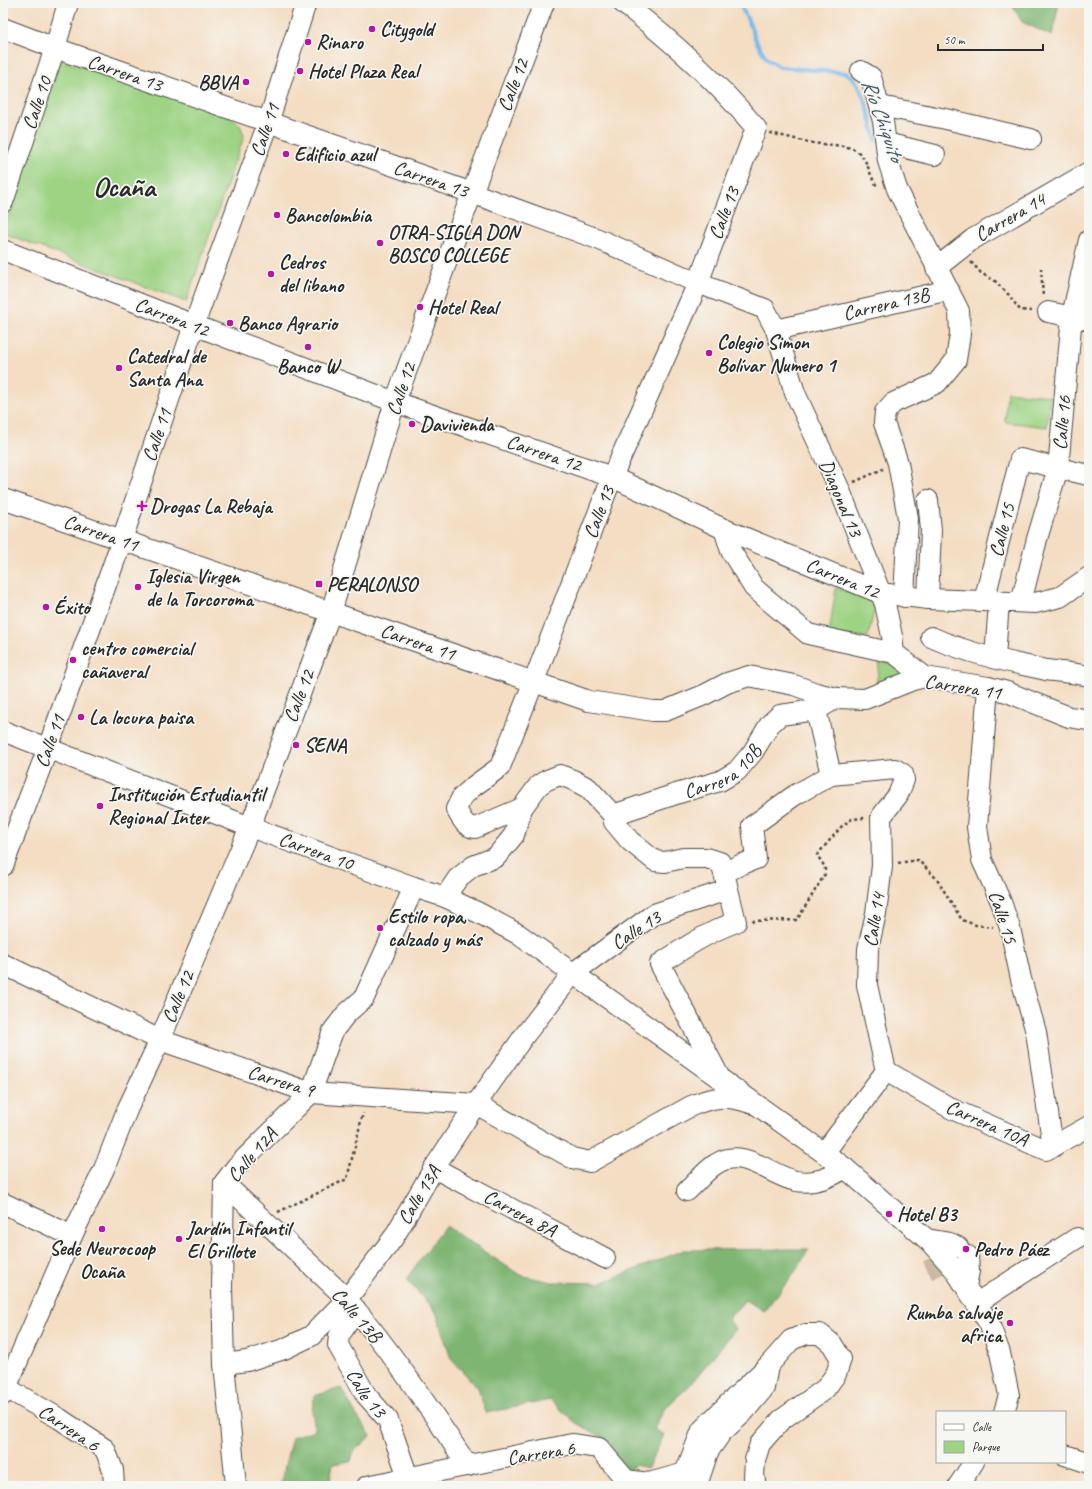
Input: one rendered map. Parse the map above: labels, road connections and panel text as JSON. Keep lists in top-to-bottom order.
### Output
{
  "streets": {
    "street": [
      "Carrera 13",
      "Calle 12",
      "Calle 10",
      "Calle 11",
      "Calle 13",
      "Carrera 14",
      "Carrera 13B",
      "Carrera 12",
      "Calle 16",
      "Diagonal 13",
      "Calle 15",
      "Carrera 11",
      "Carrera 10B",
      "Carrera 10",
      "Calle 14",
      "Carrera 9",
      "Carrera 10A",
      "Calle 12A",
      "Calle 13A",
      "Carrera 8A",
      "Calle 13B",
      "Carrera 6"
    ]
  },
  "crossings": [
    ["Carrera 13", "Calle 12"],
    ["Carrera 13", "Calle 10"],
    ["Carrera 13", "Calle 11"],
    ["Carrera 13", "Calle 13"],
    ["Carrera 13", "Diagonal 13"],
    ["Calle 12", "Carrera 12"],
    ["Calle 12", "Carrera 11"],
    ["Calle 12", "Carrera 10"],
    ["Calle 12", "Carrera 9"],
    ["Calle 12", "Carrera 6"],
    ["Calle 11", "Carrera 12"],
    ["Calle 11", "Carrera 11"],
    ["Calle 11", "Carrera 10"],
    ["Calle 13", "Carrera 12"],
    ["Calle 13", "Carrera 11"],
    ["Calle 13", "Carrera 10"],
    ["Calle 13", "Calle 13A"],
    ["Calle 13", "Calle 13B"],
    ["Calle 13", "Carrera 6"],
    ["Carrera 13B", "Diagonal 13"],
    ["Carrera 12", "Calle 16"],
    ["Carrera 12", "Diagonal 13"],
    ["Carrera 12", "Calle 15"],
    ["Calle 16", "Calle 15"],
    ["Calle 15", "Carrera 11"],
    ["Calle 15", "Carrera 10A"],
    ["Carrera 10", "Carrera 9"],
    ["Carrera 10", "Calle 12A"],
    ["Carrera 10", "Calle 13A"],
    ["Calle 14", "Carrera 10A"],
    ["Carrera 9", "Calle 12A"],
    ["Carrera 9", "Calle 13A"],
    ["Calle 12A", "Calle 13A"],
    ["Calle 12A", "Calle 13B"],
    ["Calle 13A", "Carrera 8A"],
    ["Calle 13A", "Calle 13B"],
    ["Calle 13B", "Carrera 6"]
  ],
  "districts": ["Ocaña"],
  "water": ["Río Chiquito"],
  "places": {
    "other": [
      "Citygold",
      "Rinaro",
      "Hotel Plaza Real",
      "BBVA",
      "Edificio azul",
      "Bancolombia",
      "OTRA-SIGLA DON BOSCO COLLEGE",
      "Cedros del libano",
      "Hotel Real",
      "Banco Agrario",
      "Banco W",
      "Colegio Simon Bolívar Numero 1",
      "Catedral de Santa Ana",
      "Davivienda",
      "Iglesia Virgen de la Torcoroma",
      "Éxito",
      "centro comercial cañaveral",
      "La locura paisa",
      "SENA",
      "Institución Estudiantil Regional Inter",
      "Estilo ropa, calzado y más",
      "Hotel B3",
      "Sede Neurocoop Ocaña",
      "Jardín Infantil El Grillote",
      "Pedro Páez",
      "Rumba salvaje africa"
    ],
    "health": ["Drogas La Rebaja"],
    "transit": ["PERALONSO"]
  },
  "legend": ["Calle", "Parque"],
  "scale_bar": "50 m"
}
